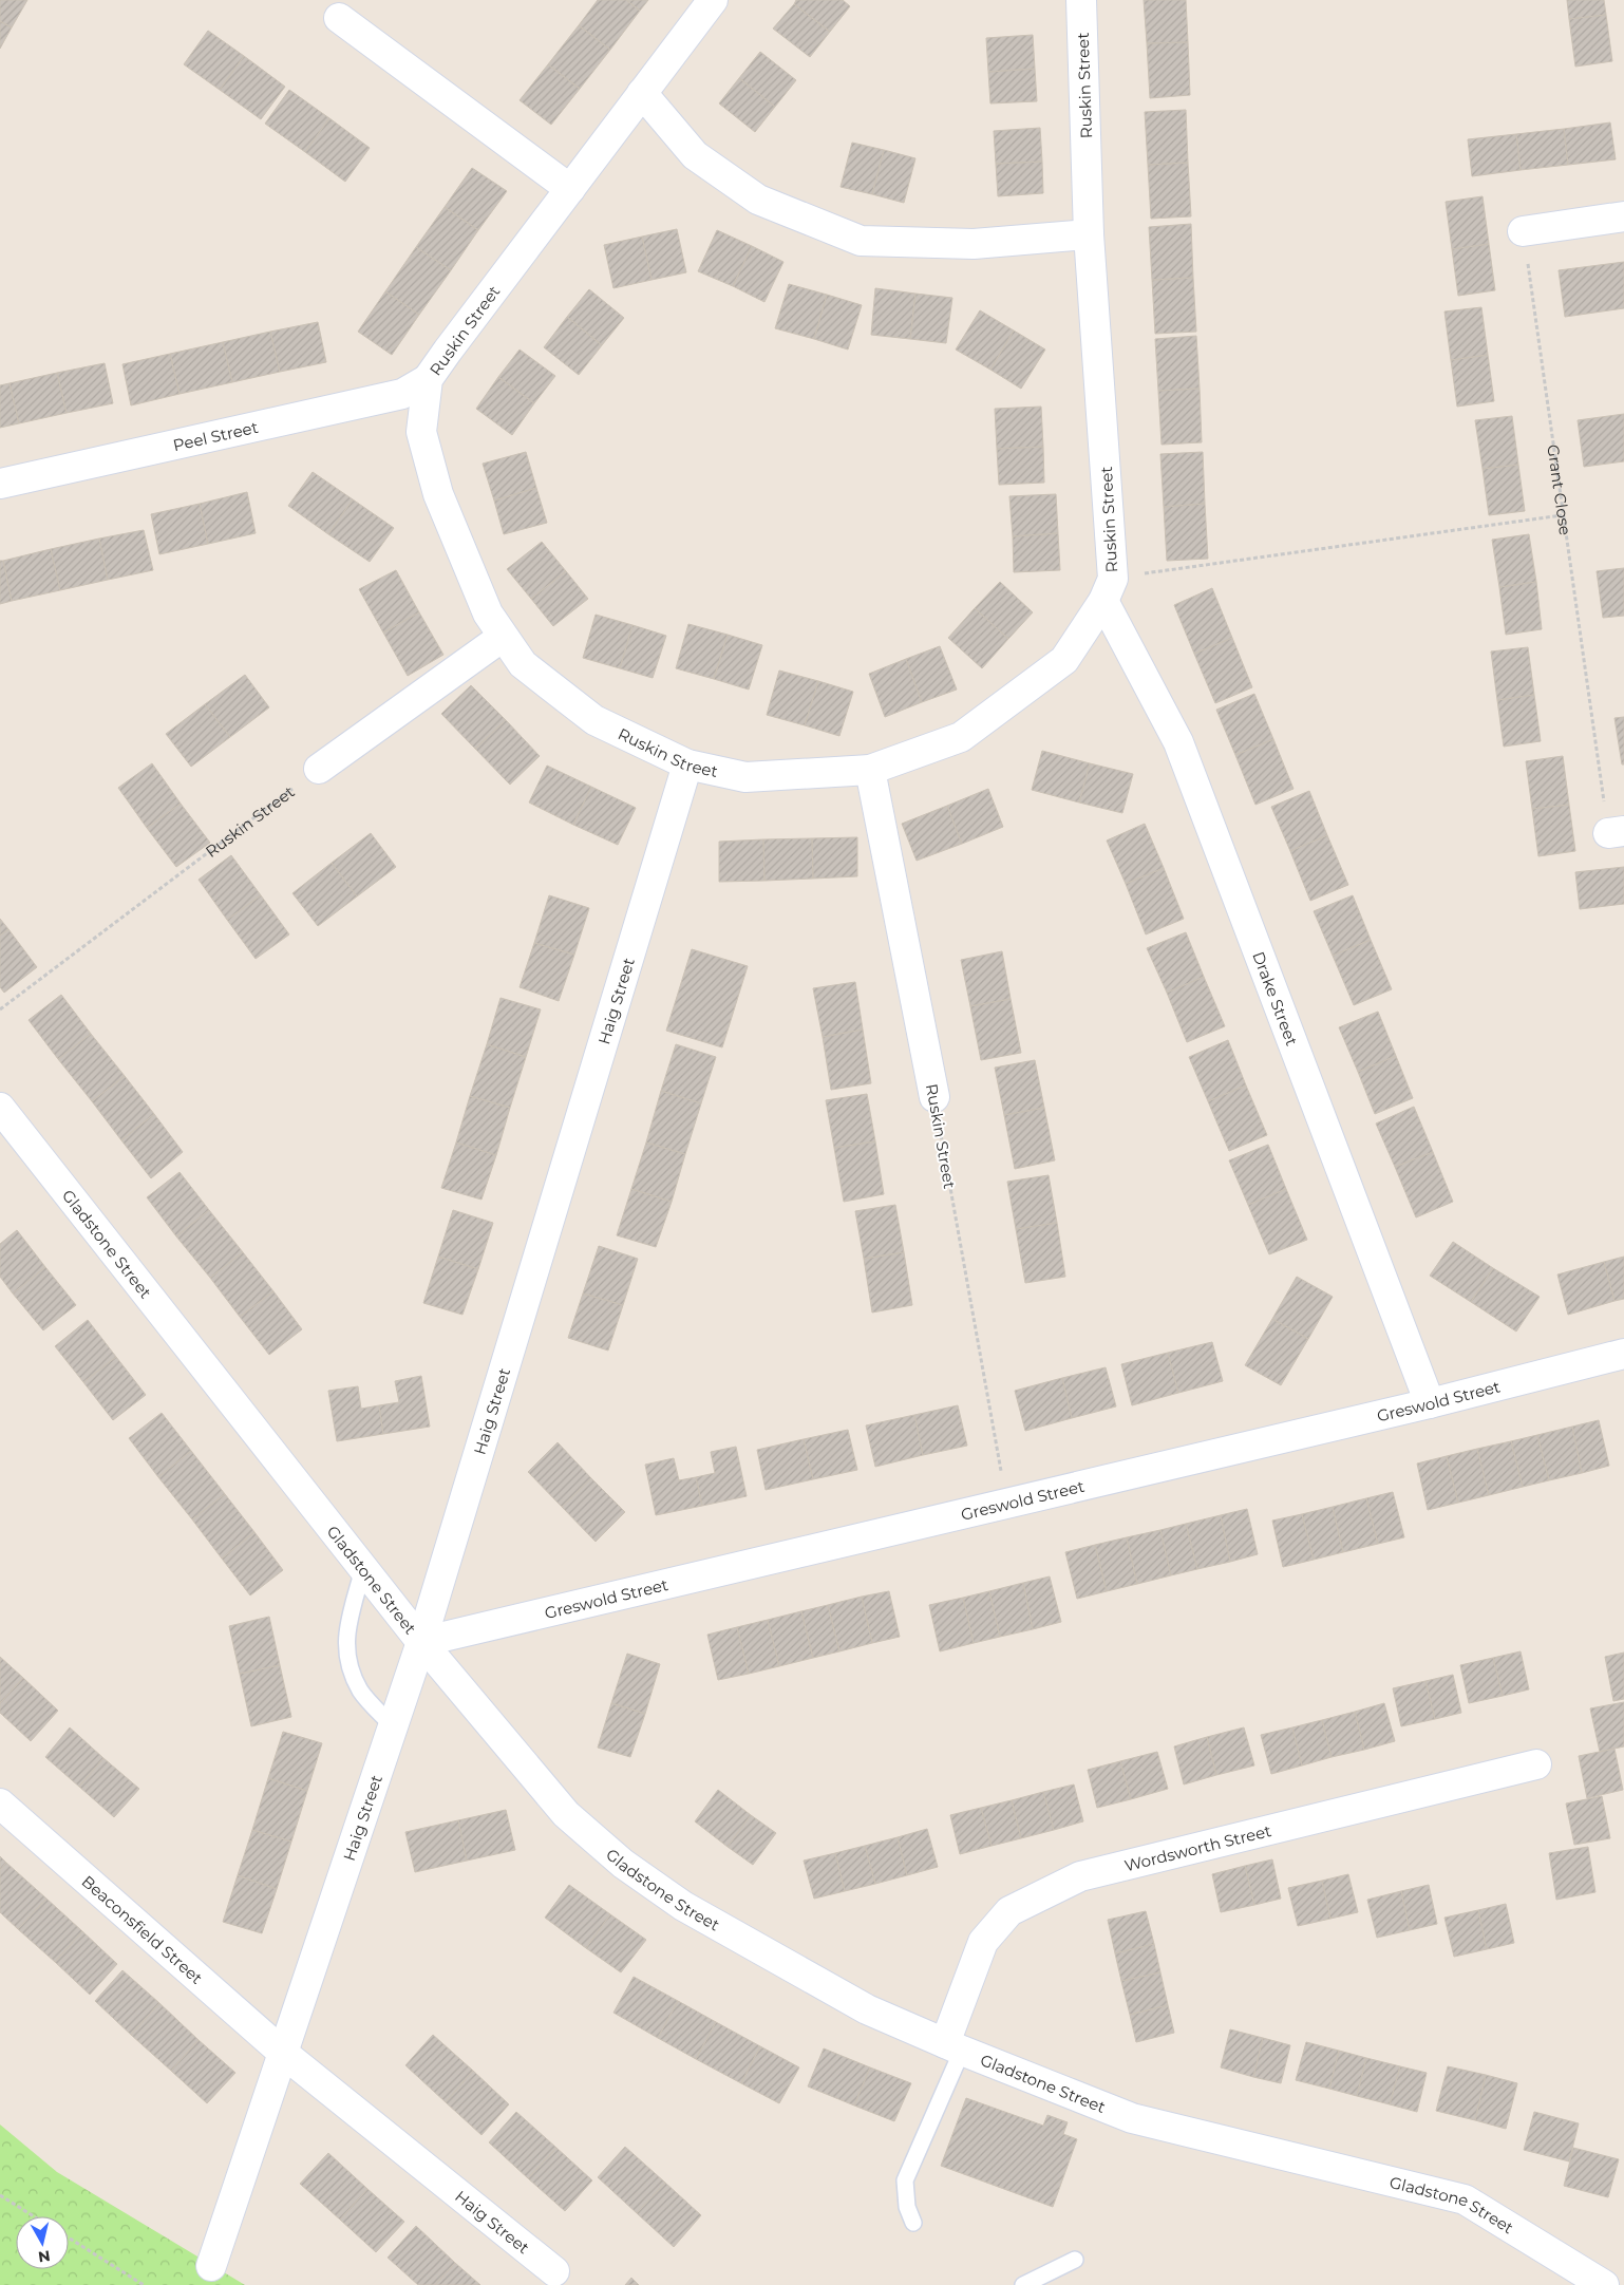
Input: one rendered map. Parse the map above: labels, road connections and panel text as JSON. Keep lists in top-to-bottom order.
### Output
{
  "streets": {
    "street": [
      "Ruskin Street",
      "Peel Street",
      "Drake Street",
      "Haig Street",
      "Gladstone Street",
      "Greswold Street",
      "Wordsworth Street",
      "Beaconsfield Street"
    ],
    "path": ["Grant Close"]
  },
  "crossings": [
    ["Ruskin Street", "Peel Street"],
    ["Ruskin Street", "Drake Street"],
    ["Ruskin Street", "Haig Street"],
    ["Ruskin Street", "Greswold Street"],
    ["Drake Street", "Greswold Street"],
    ["Haig Street", "Gladstone Street"],
    ["Haig Street", "Greswold Street"],
    ["Haig Street", "Beaconsfield Street"],
    ["Gladstone Street", "Greswold Street"],
    ["Gladstone Street", "Wordsworth Street"]
  ],
  "north": "bottom"
}
